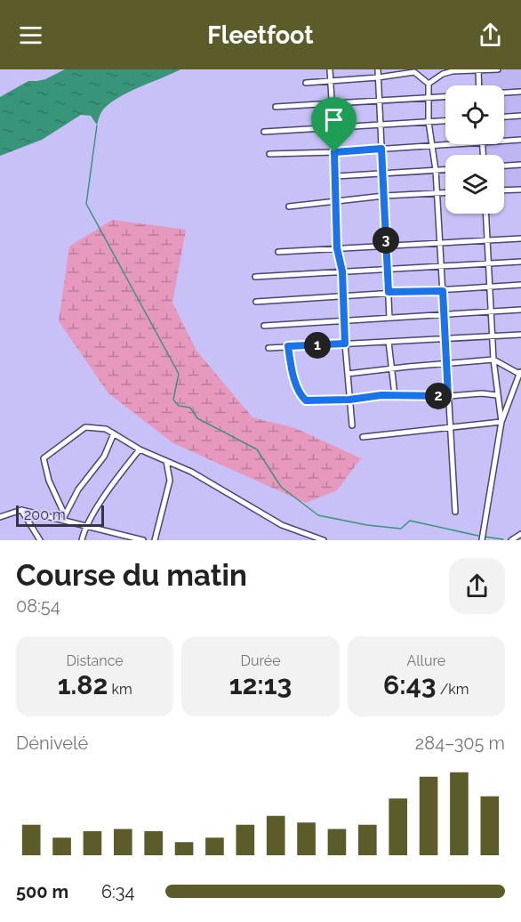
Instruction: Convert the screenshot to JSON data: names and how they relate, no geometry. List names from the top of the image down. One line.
{"scale_bar":"200 m","page":{"header":"Fleetfoot","pins":["3","1","2"],"scale":"200 m","heading":["Course du matin","08:54"],"stats":[["Distance","1.82 km"],["Durée","12:13"],["Allure","6:43 /km"]],"chart":["Dénivelé","284–305 m"],"list":[{"name":"500 m","note":"6:34"}]}}
